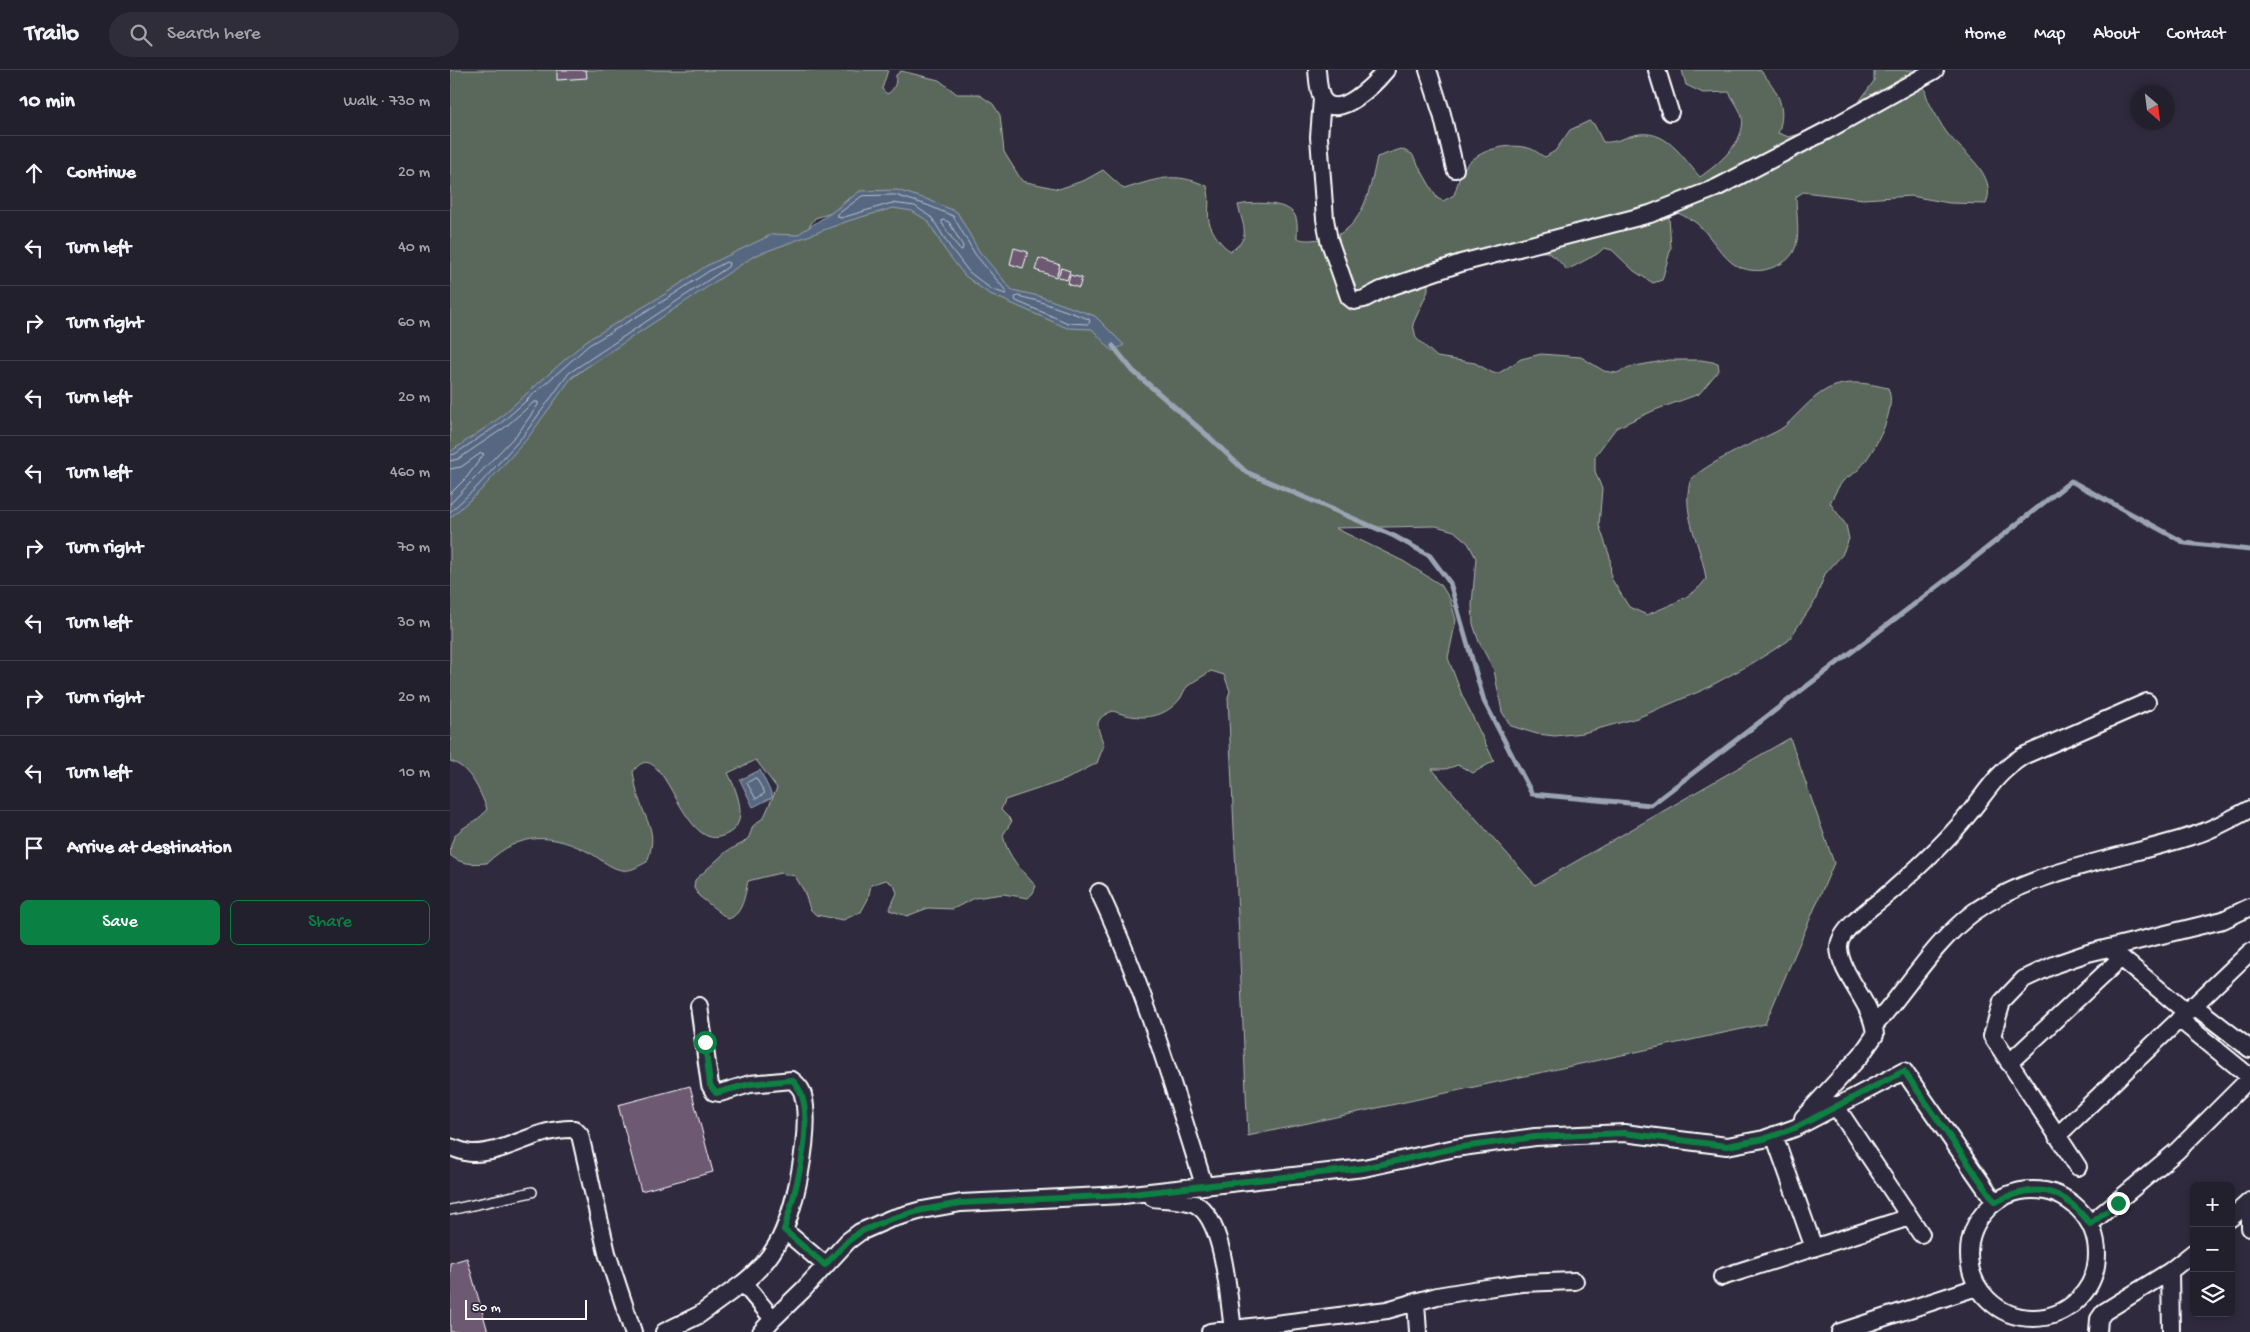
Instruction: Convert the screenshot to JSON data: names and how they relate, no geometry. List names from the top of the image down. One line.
{"scale_bar":"50 m","north":"bottom right","page":{"header":"Trailo","search":"Search here","nav":["Home","Map","About","Contact"],"heading":["10 min","Walk · 730 m"],"list":[["Continue","20 m"],["Turn left","40 m"],["Turn right","60 m"],["Turn left","20 m"],["Turn left","460 m"],["Turn right","70 m"],["Turn left","30 m"],["Turn right","20 m"],["Turn left","10 m"],"Arrive at destination"],"buttons":["Save","Share"],"map_buttons":["+","−"],"scale":"50 m"}}
